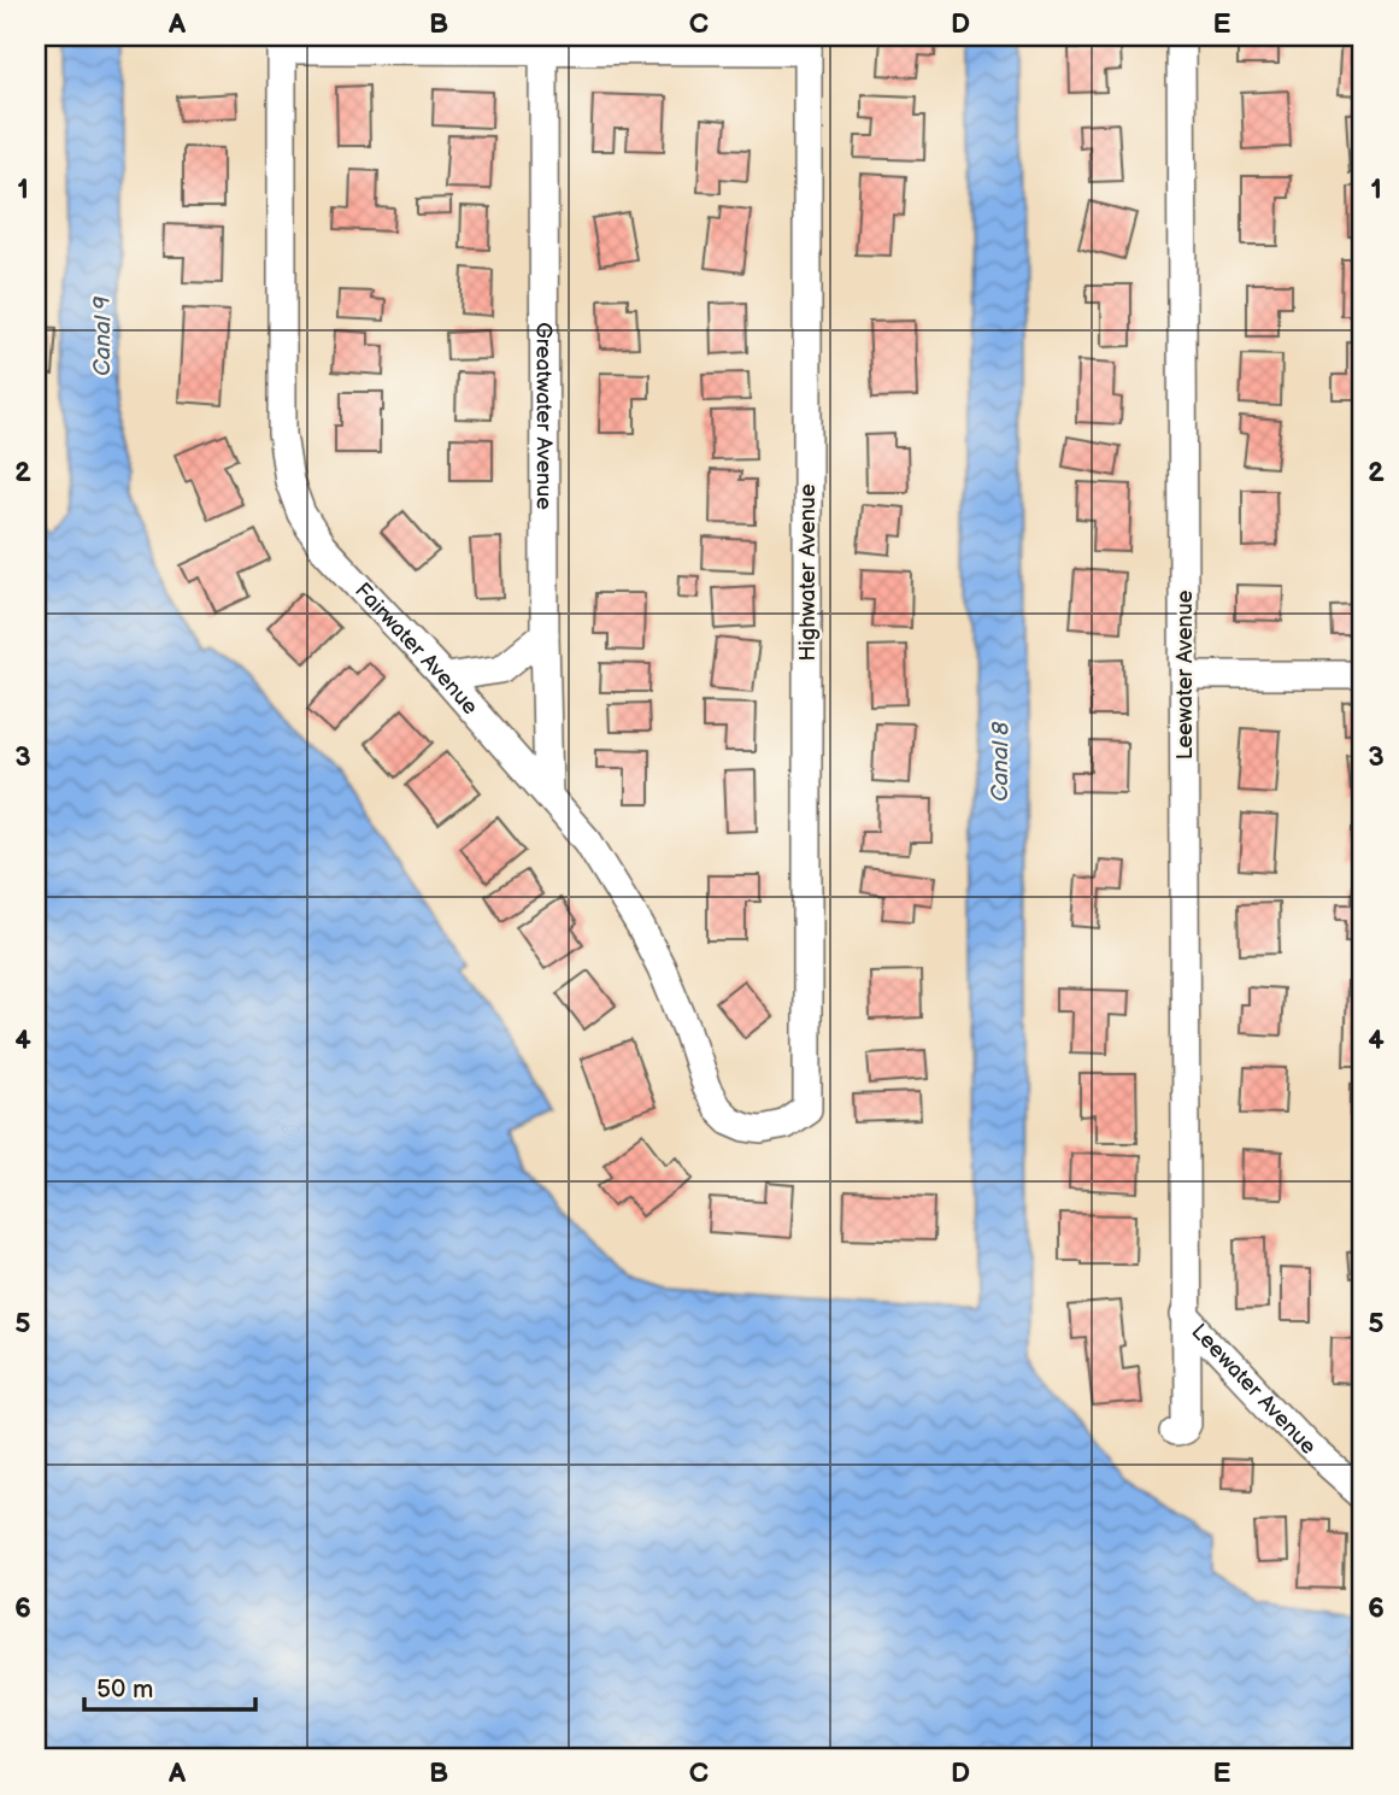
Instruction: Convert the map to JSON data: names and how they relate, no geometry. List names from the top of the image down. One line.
{"streets":{"street":["Greatwater Avenue","Highwater Avenue","Fairwater Avenue","Leewater Avenue"]},"crossings":[["Greatwater Avenue","Fairwater Avenue"],["Highwater Avenue","Fairwater Avenue"]],"water":["Canal 9","Canal 8"],"scale_bar":"50 m","grid":{"columns":["A","B","C","D","E"],"rows":["1","2","3","4","5","6"]}}
